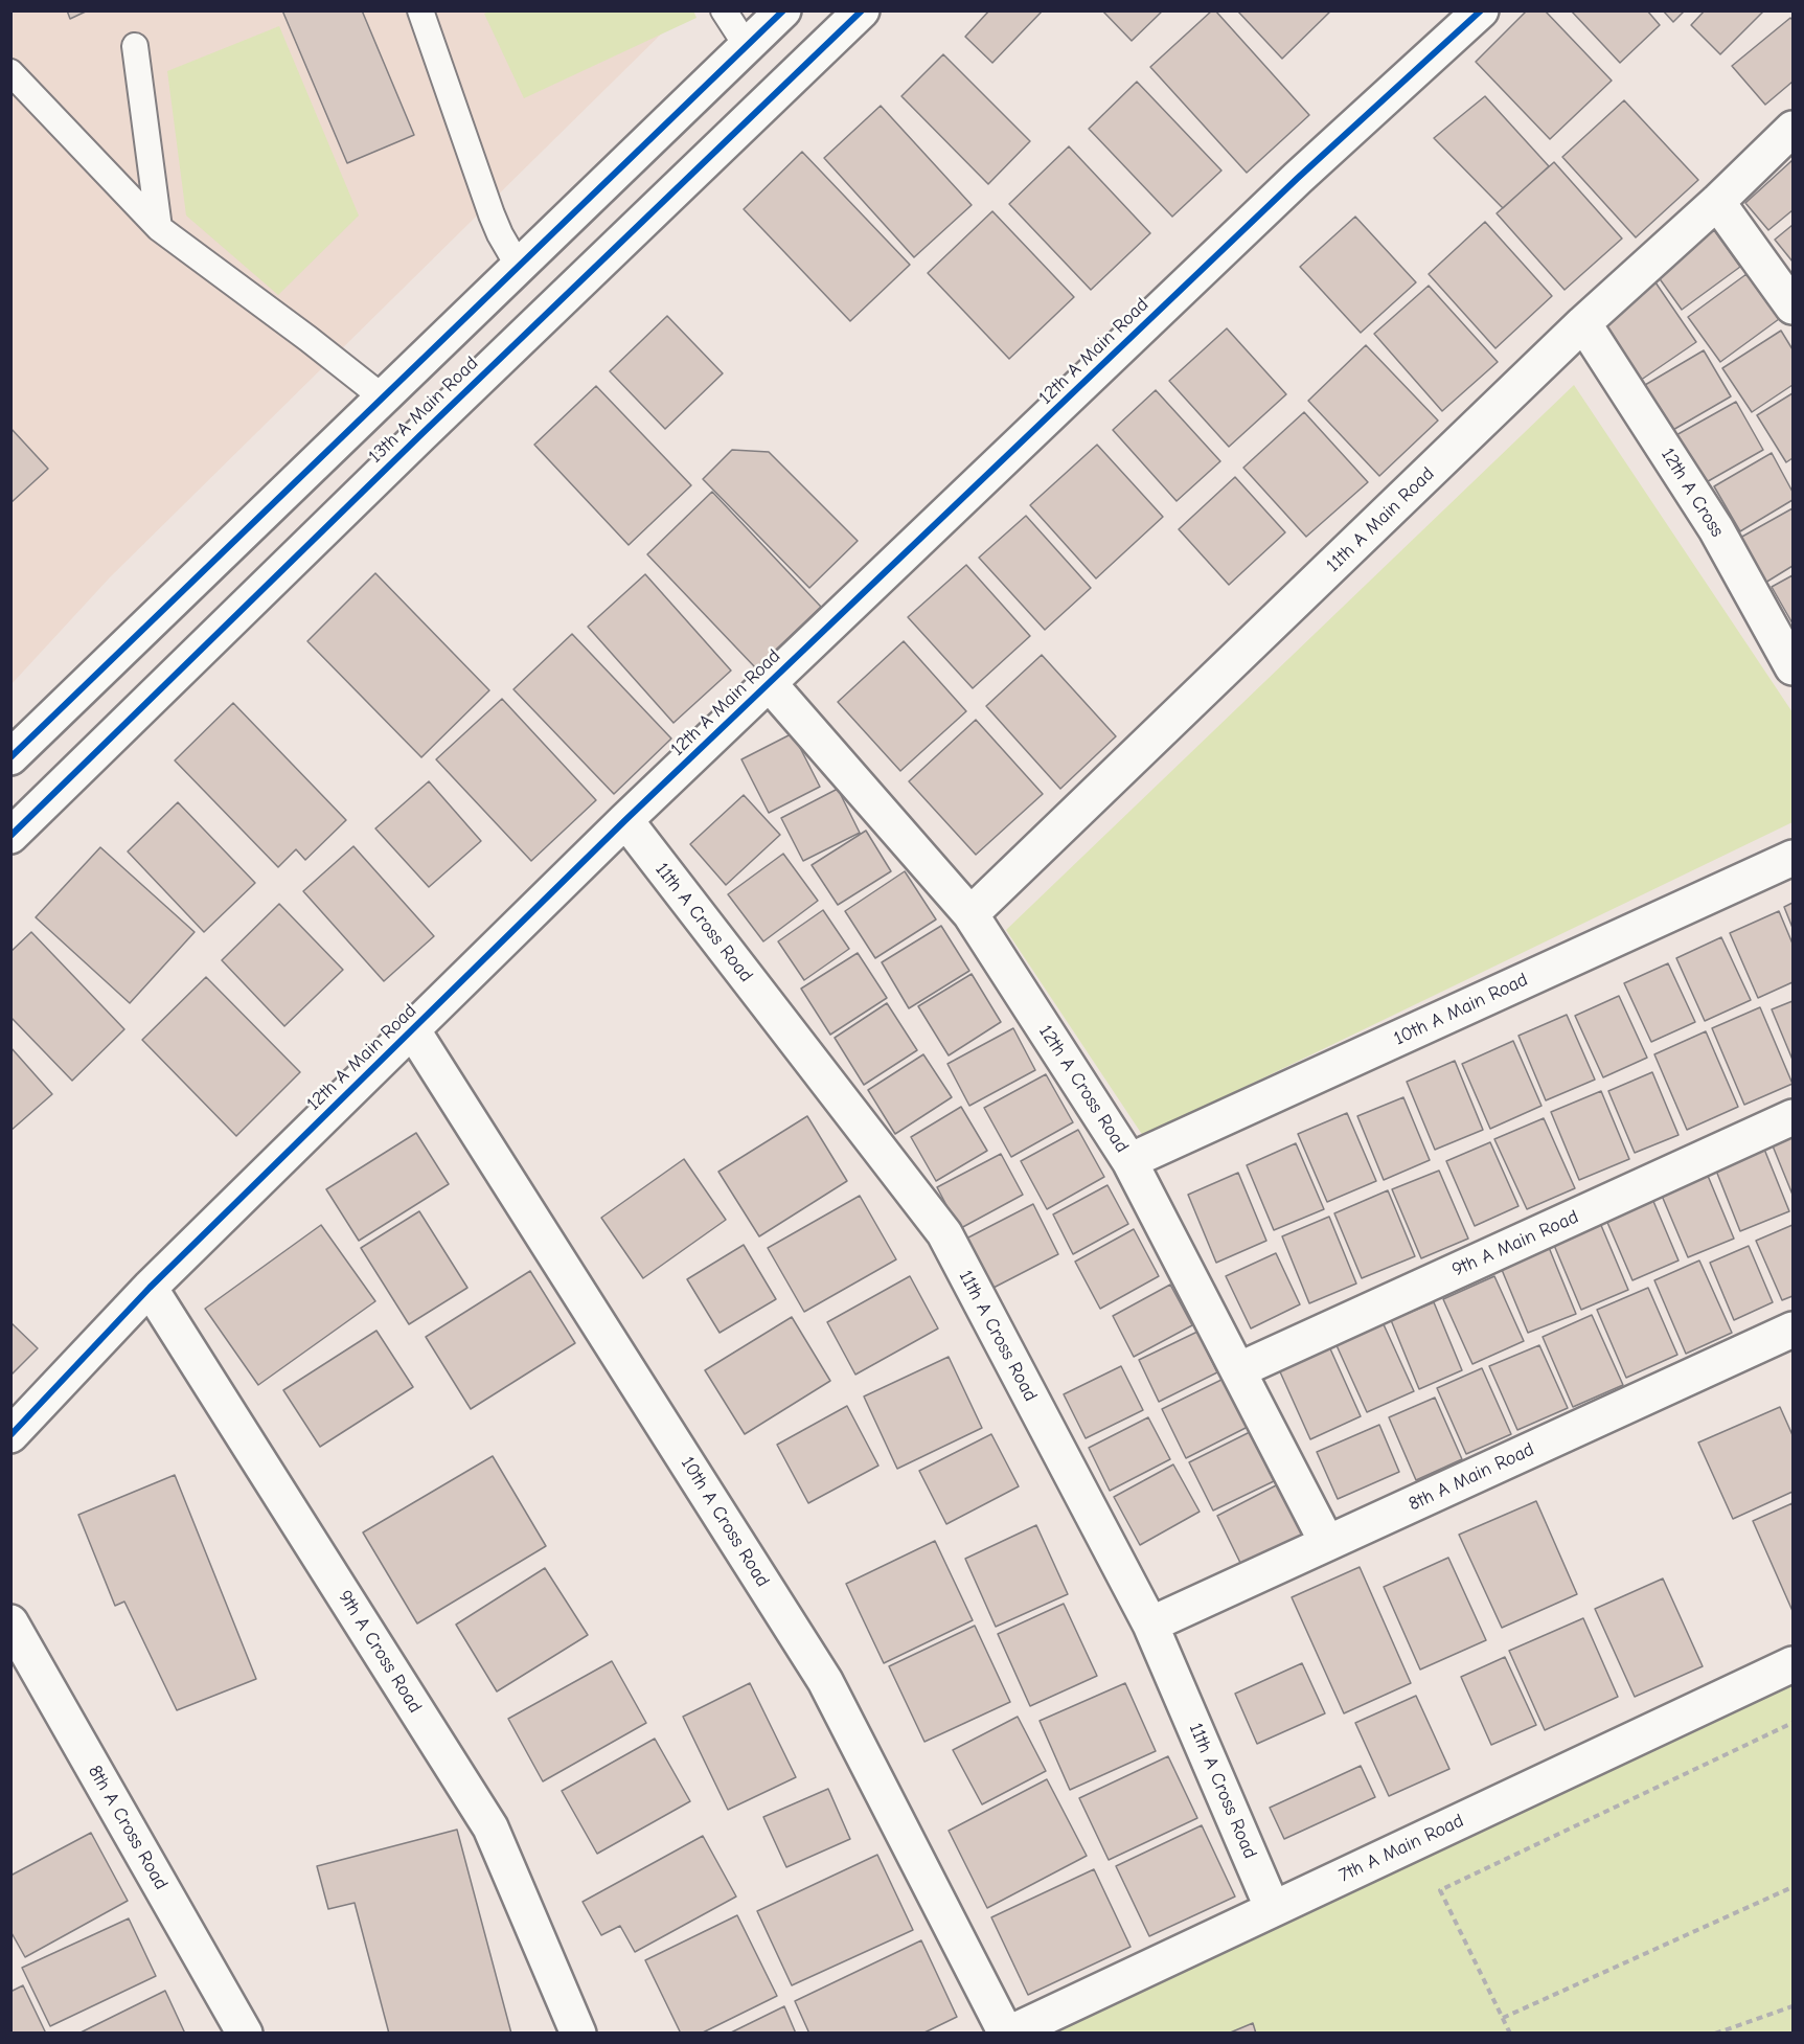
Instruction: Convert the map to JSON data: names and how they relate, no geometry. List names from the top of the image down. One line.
{"streets":{"street":["12th A Main Road","13th A Main Road","12th A Cross","11th A Main Road","11th A Cross Road","10th A Main Road","12th A Cross Road","9th A Main Road","8th A Main Road","10th A Cross Road","9th A Cross Road","8th A Cross Road","7th A Main Road"]},"crossings":[["12th A Main Road","11th A Cross Road"],["12th A Main Road","12th A Cross Road"],["12th A Main Road","10th A Cross Road"],["12th A Main Road","9th A Cross Road"],["12th A Cross","11th A Main Road"],["11th A Main Road","12th A Cross Road"],["11th A Cross Road","8th A Main Road"],["11th A Cross Road","7th A Main Road"],["10th A Main Road","12th A Cross Road"],["12th A Cross Road","9th A Main Road"],["12th A Cross Road","8th A Main Road"],["10th A Cross Road","7th A Main Road"]]}
